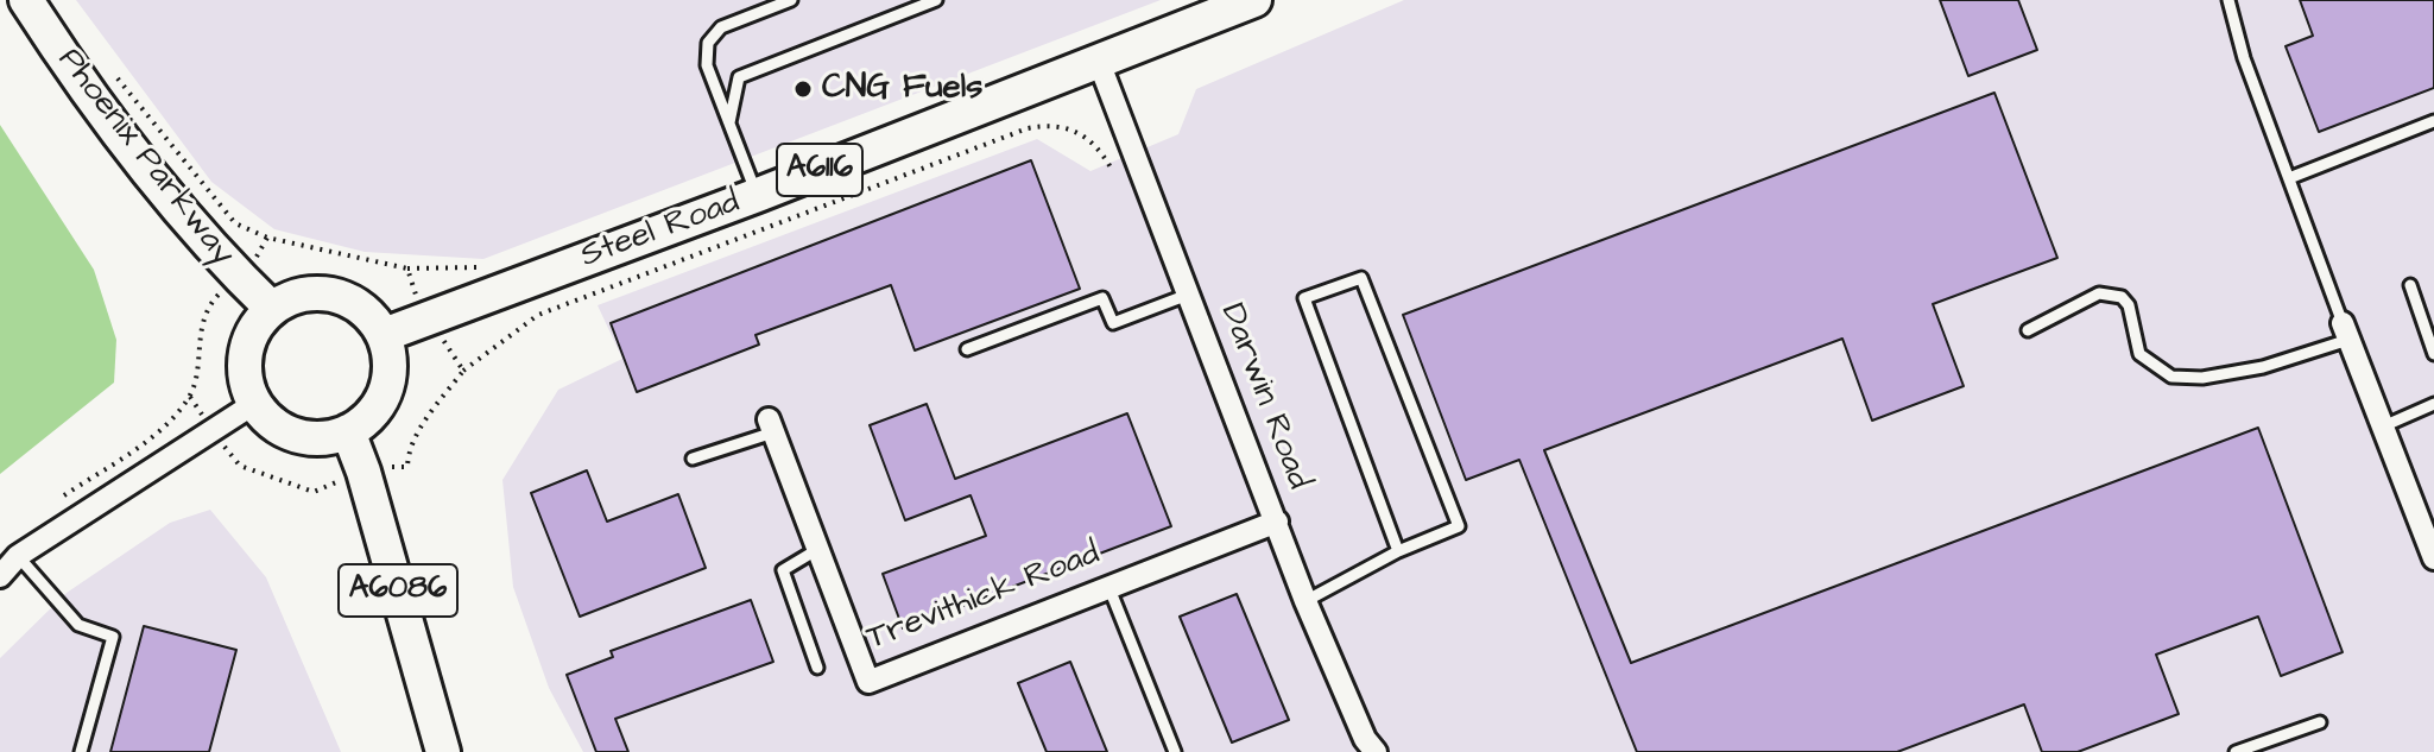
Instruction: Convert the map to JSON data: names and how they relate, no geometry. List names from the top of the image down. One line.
{"streets":{"main road":["Phoenix Parkway","A6116","Steel Road","A6086"],"street":["Darwin Road","Trevithick Road"]},"crossings":[["Phoenix Parkway","Steel Road"],["Phoenix Parkway","A6086"],["Steel Road","Darwin Road"],["Steel Road","A6086"],["Darwin Road","Trevithick Road"]],"places":["CNG Fuels"]}
